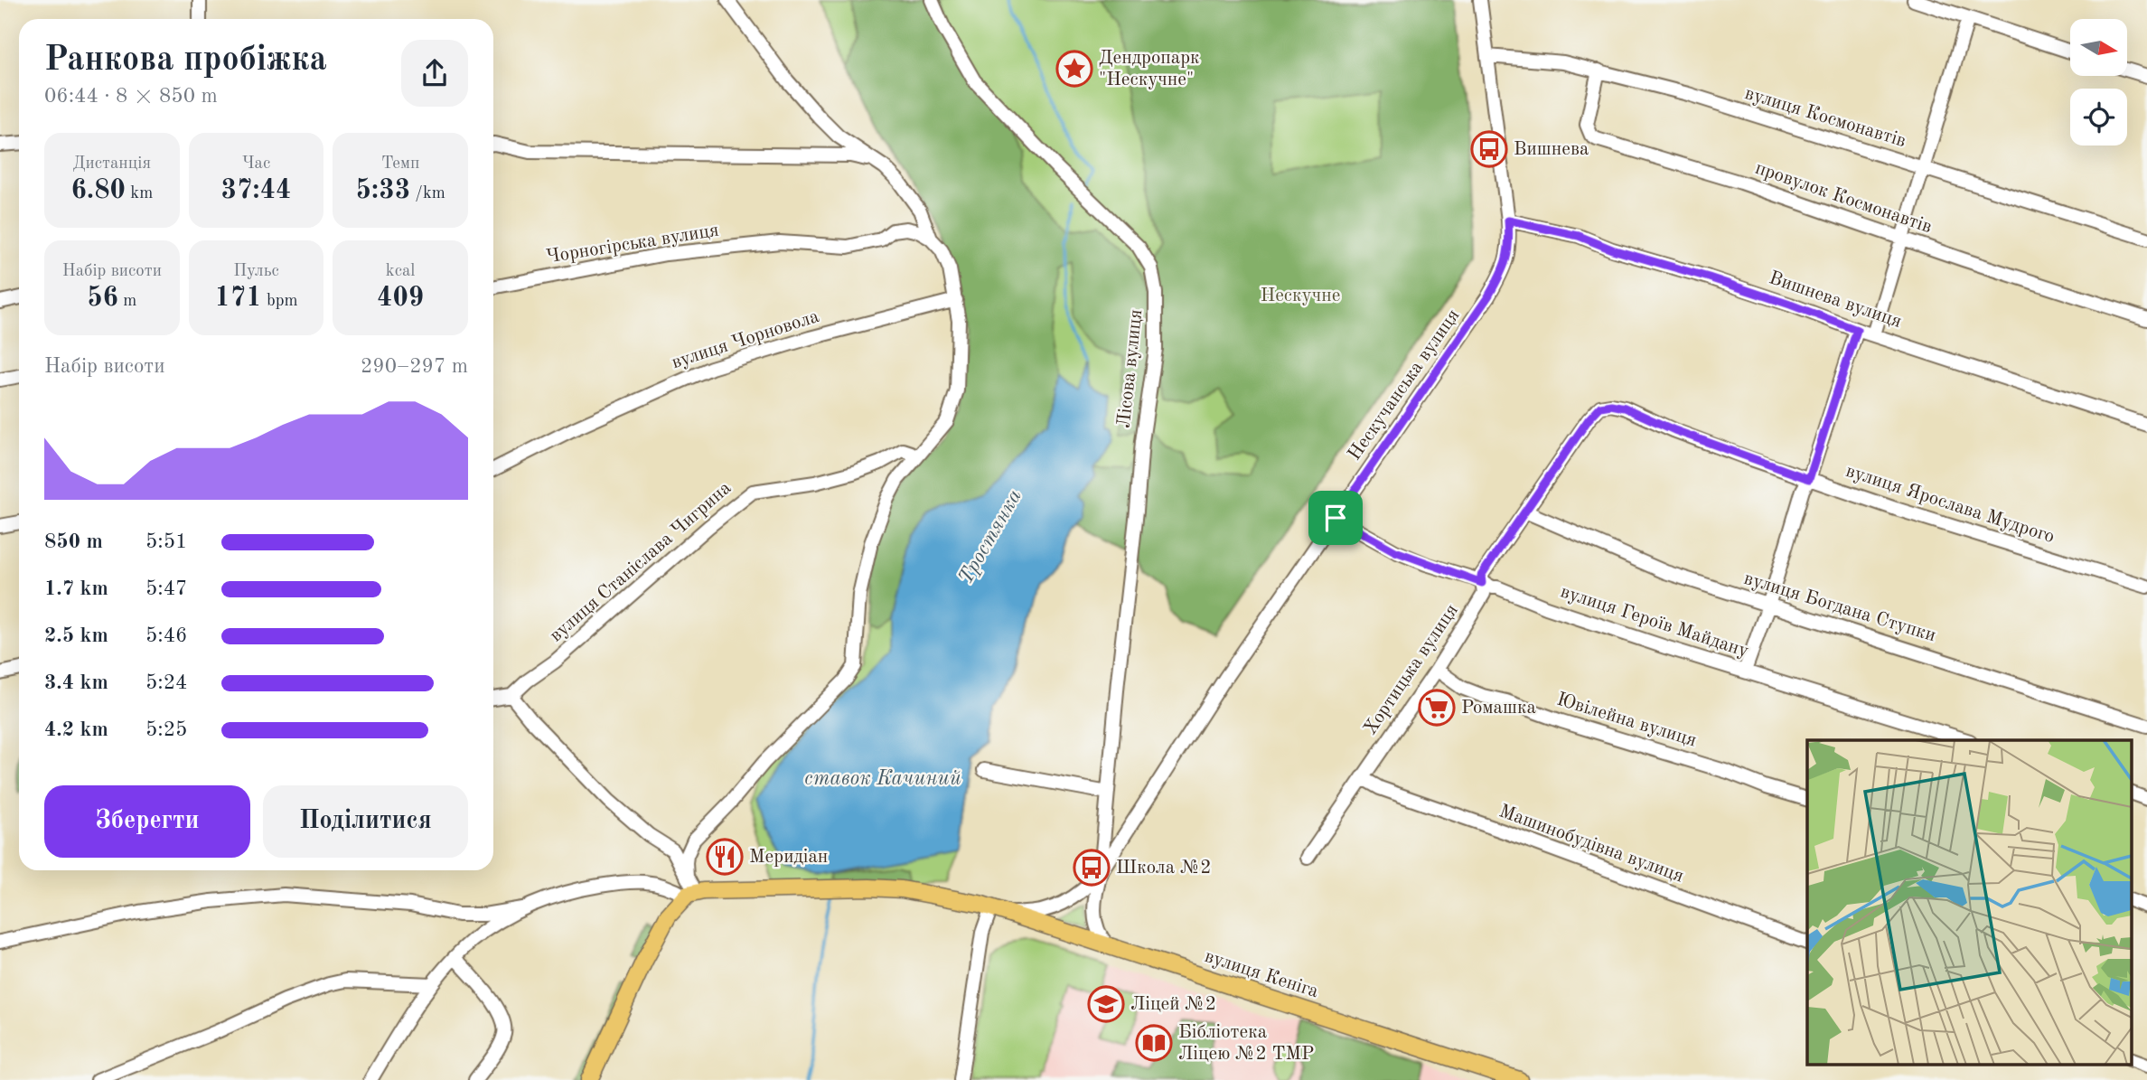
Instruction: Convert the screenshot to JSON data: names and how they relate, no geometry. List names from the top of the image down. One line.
{"streets":{"main road":["вулиця Кеніга"],"street":["вулиця Космонавтів","провулок Космонавтів","Чорногірська вулиця","Вишнева вулиця","вулиця Чорновола","Лісова вулиця","Нескучанська вулиця","вулиця Ярослава Мудрого","вулиця Станіслава Чигрина","вулиця Богдана Ступки","вулиця Героїв Майдану","Хортицька вулиця","Ювілейна вулиця","Машинобудівна вулиця"]},"crossings":[["вулиця Космонавтів","провулок Космонавтів"],["вулиця Космонавтів","Нескучанська вулиця"],["Вишнева вулиця","Нескучанська вулиця"],["Лісова вулиця","Нескучанська вулиця"],["Нескучанська вулиця","вулиця Героїв Майдану"],["Нескучанська вулиця","вулиця Кеніга"],["вулиця Ярослава Мудрого","Хортицька вулиця"],["вулиця Богдана Ступки","Хортицька вулиця"],["вулиця Героїв Майдану","Хортицька вулиця"],["Хортицька вулиця","Ювілейна вулиця"],["Хортицька вулиця","Машинобудівна вулиця"]],"water":["Тростянка","ставок Качиний"],"parks":["Нескучне"],"places":{"place":["Дендропарк \"Нескучне\""],"bus stop":["Вишнева","Школа №2"],"supermarket":["Ромашка"],"restaurant":["Меридіан"],"school or university":["Ліцей №2"],"library":["Бібліотека Ліцею №2 ТМР"]},"north":"right","page":{"heading":["Ранкова пробіжка","06:44 · 8 × 850 m"],"stats":[["Дистанція","6.80 km"],["Час","37:44"],["Темп","5:33 /km"],["Набір висоти","56 m"],["Пульс","171 bpm"],["kcal","409"]],"chart":["Набір висоти","290–297 m"],"list":[{"name":"850 m","note":"5:51"},{"name":"1.7 km","note":"5:47"},{"name":"2.5 km","note":"5:46"},{"name":"3.4 km","note":"5:24"},{"name":"4.2 km","note":"5:25"}],"buttons":["Зберегти","Поділитися"]}}
